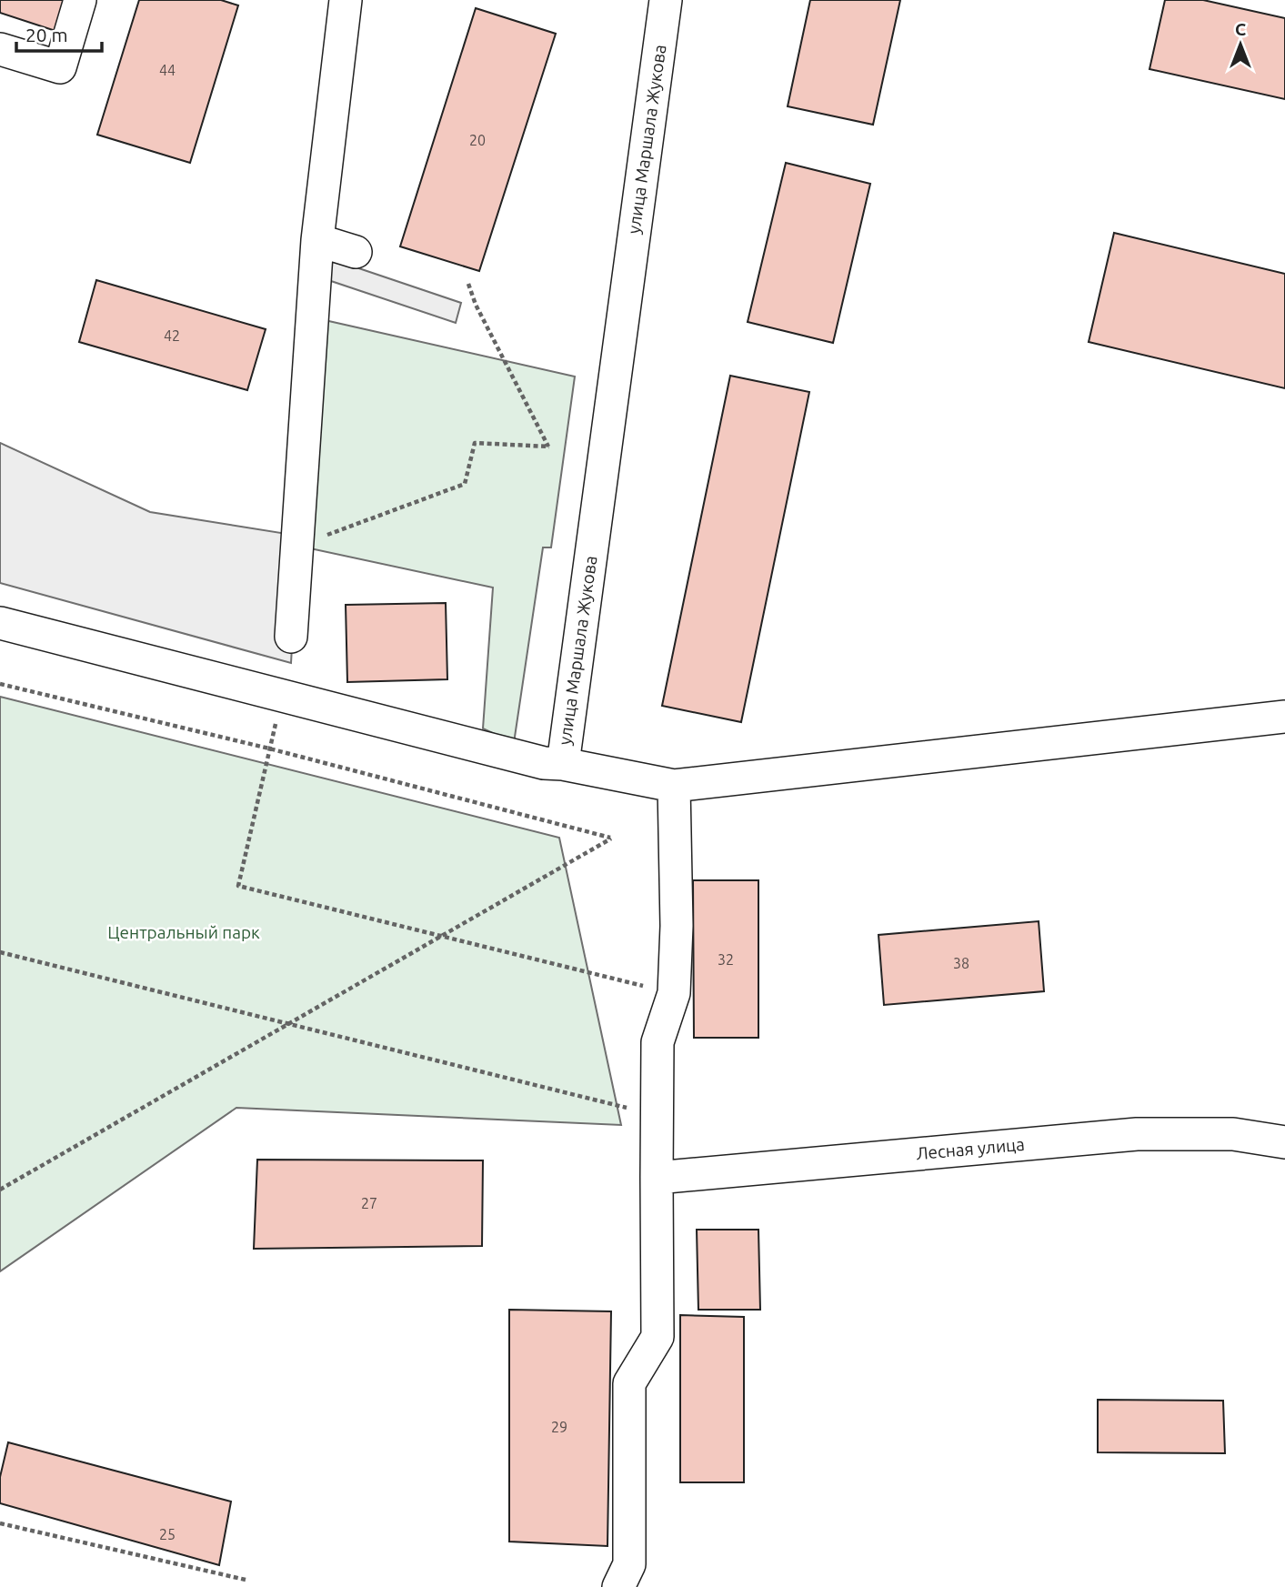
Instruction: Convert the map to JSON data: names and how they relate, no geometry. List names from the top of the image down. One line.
{"streets":{"street":["улица Маршала Жукова","Лесная улица"]},"parks":["Центральный парк"],"house_numbers":["44","20","42","32","38","27","29","25"],"scale_bar":"20 m","north":"top"}
